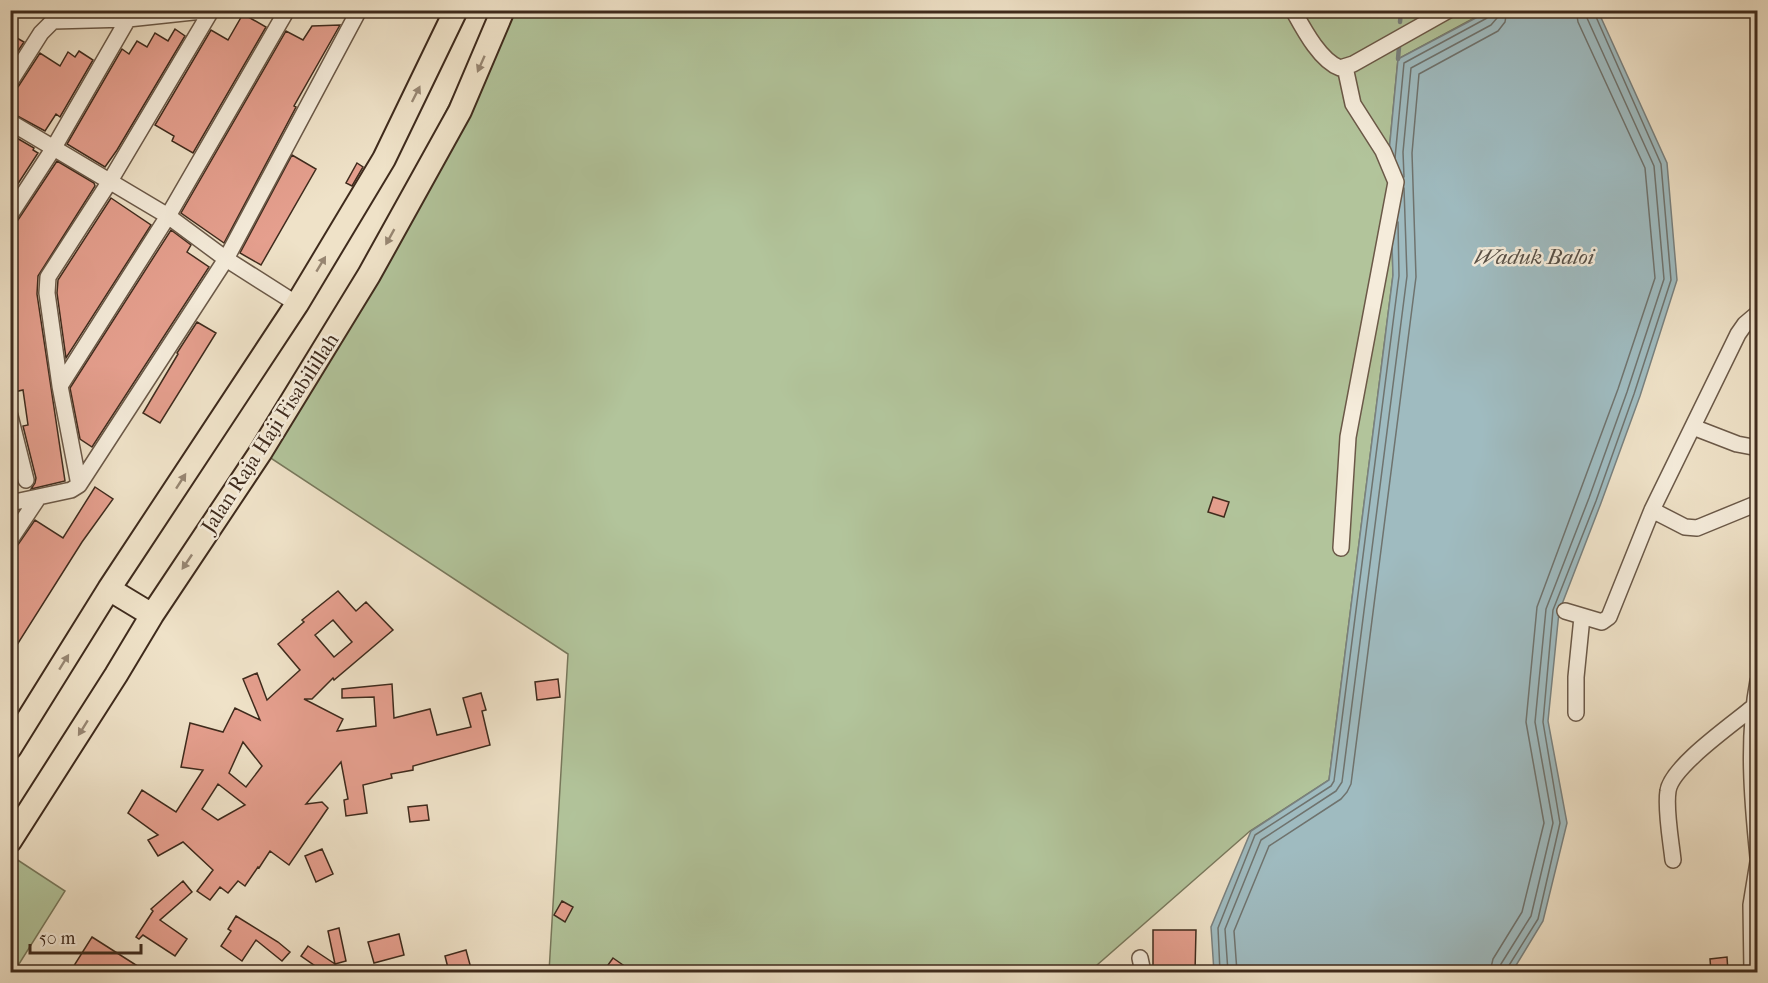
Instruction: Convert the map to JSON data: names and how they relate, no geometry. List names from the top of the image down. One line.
{"streets":{"main road":["Jalan Raja Haji Fisabilillah"]},"water":["Waduk Baloi"],"scale_bar":"50 m"}
